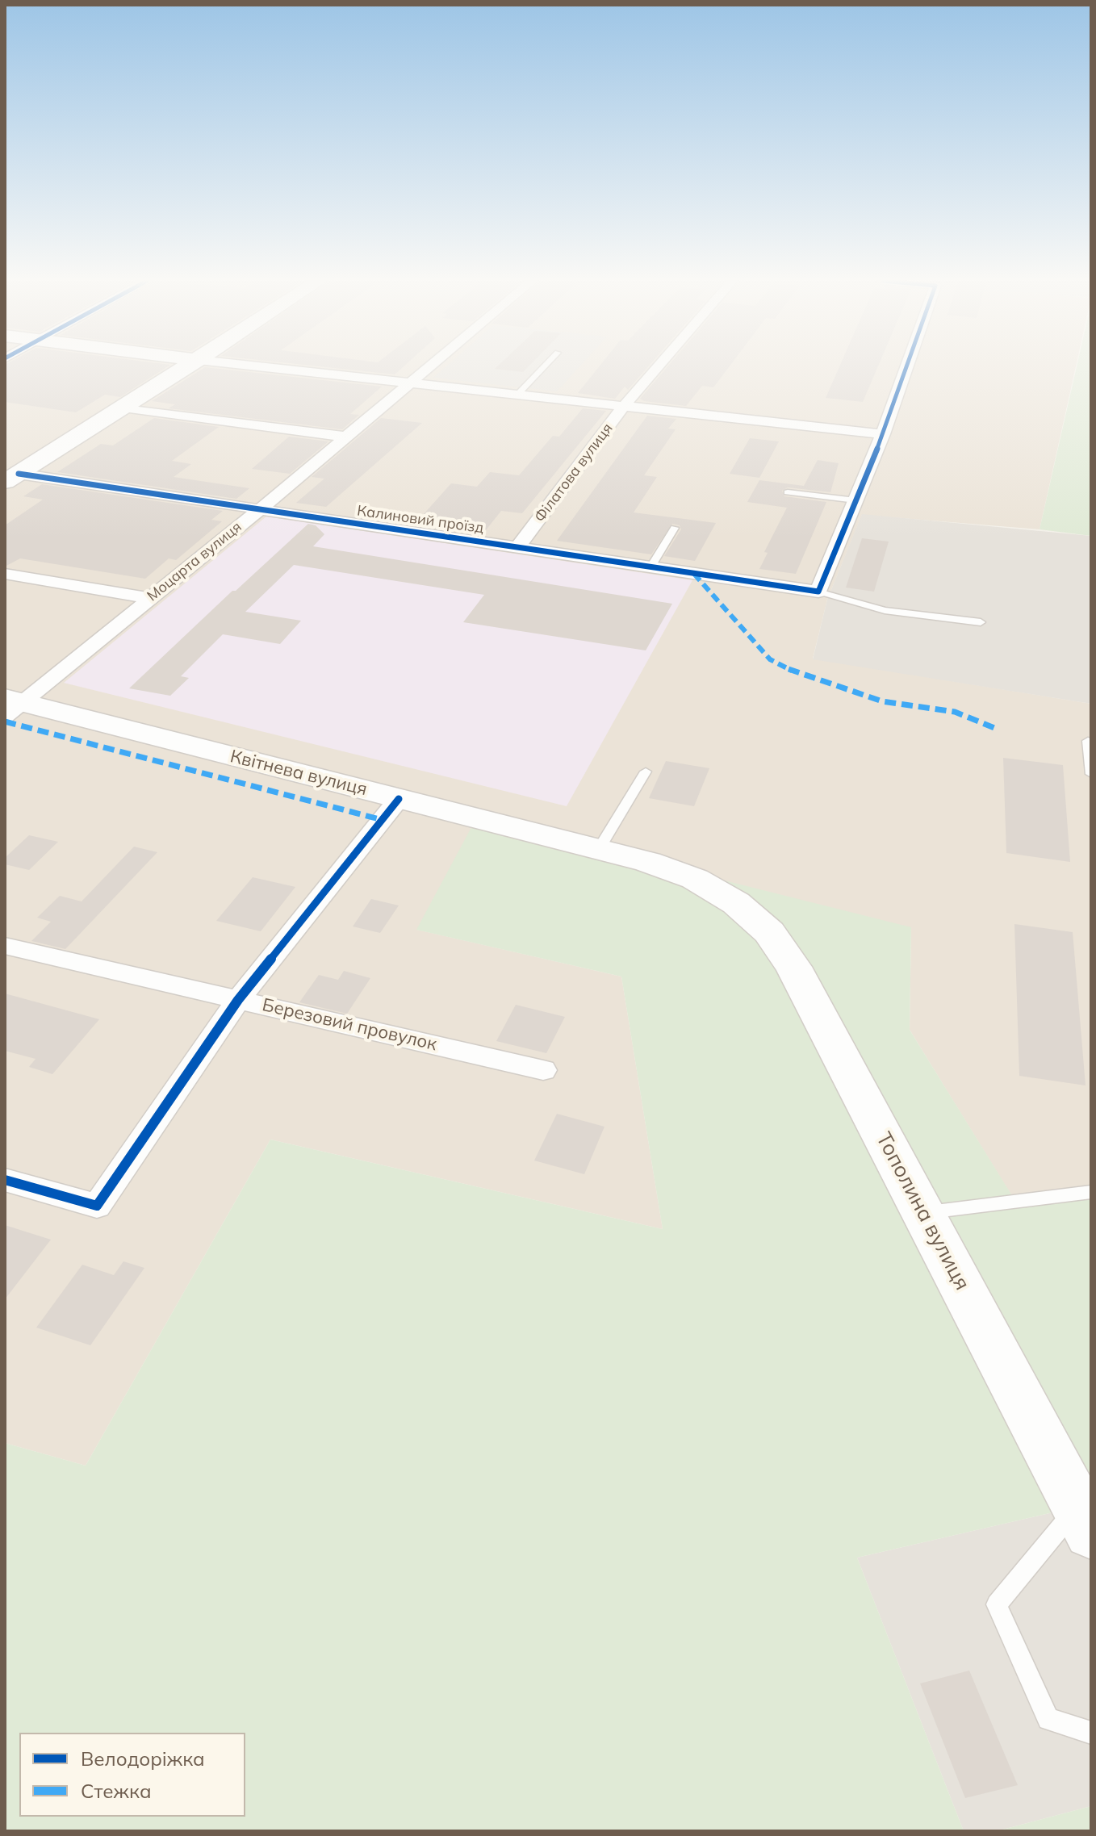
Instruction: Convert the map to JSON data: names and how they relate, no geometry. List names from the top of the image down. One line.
{"streets":{"main road":["Квітнева вулиця","Тополина вулиця"],"street":["Філатова вулиця","Калиновий проїзд","Моцарта вулиця","Березовий провулок"]},"crossings":[["Філатова вулиця","Калиновий проїзд"],["Калиновий проїзд","Моцарта вулиця"],["Моцарта вулиця","Квітнева вулиця"],["Квітнева вулиця","Тополина вулиця"]],"legend":["Велодоріжка","Стежка"]}
